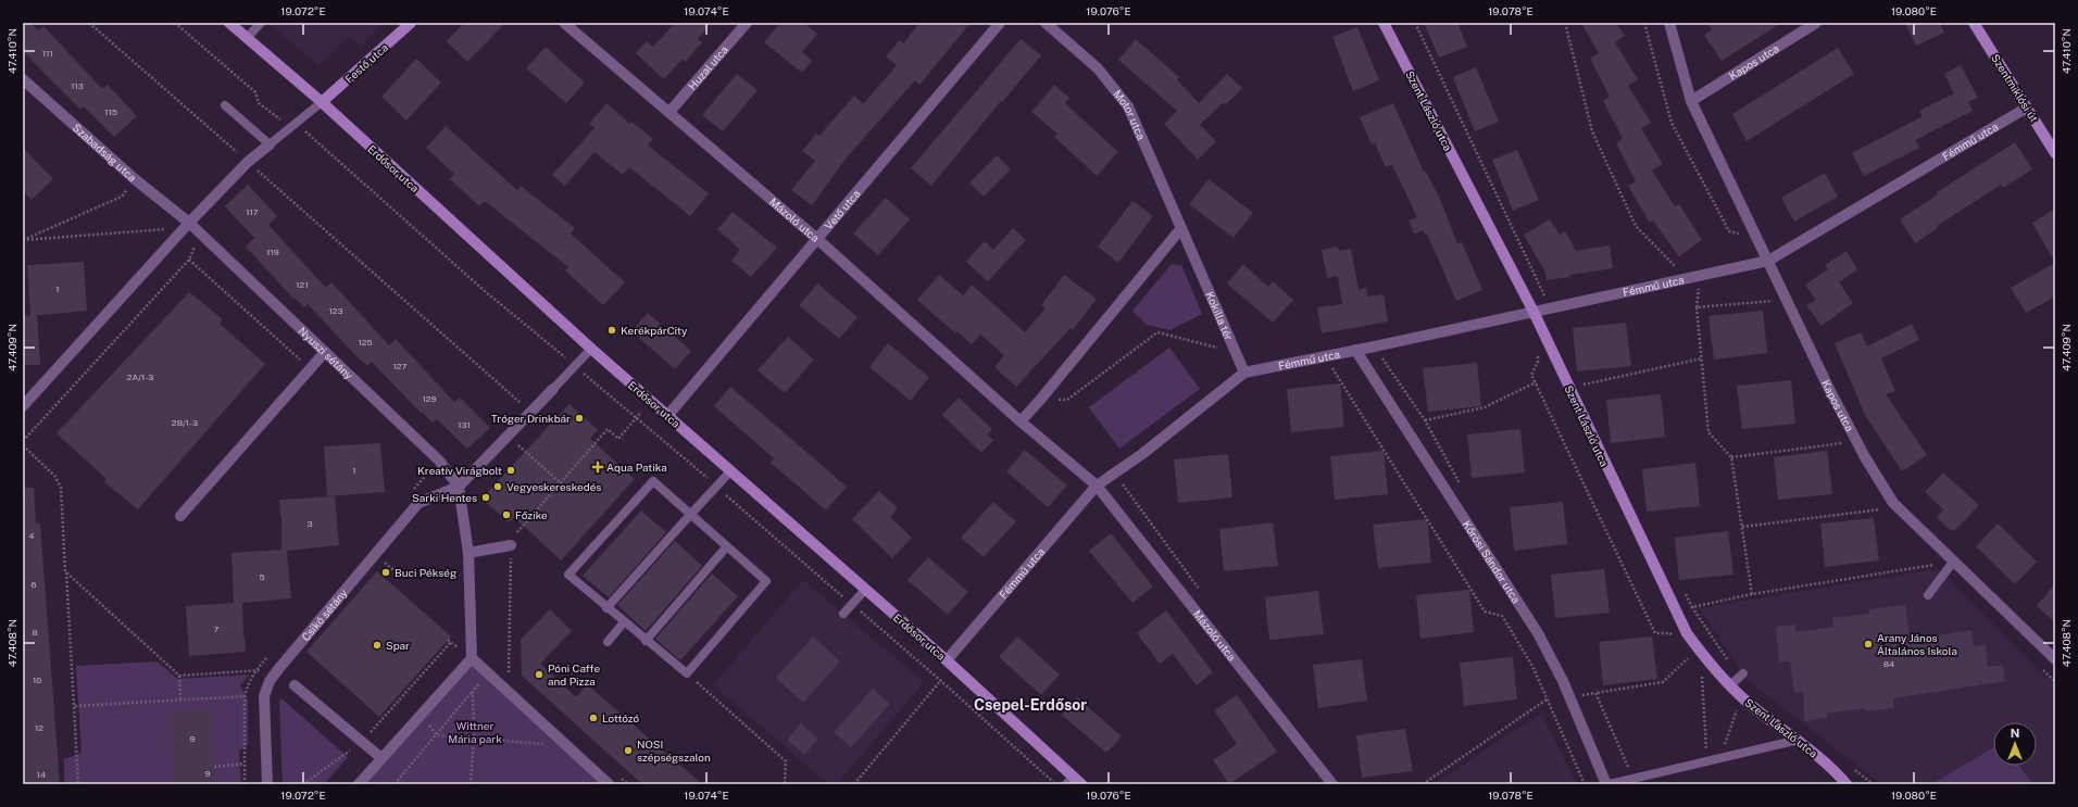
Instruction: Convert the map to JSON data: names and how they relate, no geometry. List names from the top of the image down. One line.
{"streets":{"street":["Kapos utca","Festő utca","Huzal utca","Szentmiklósi út","Szent László utca","Motor utca","Fémmű utca","Szabadság utca","Erdősor utca","Vető utca","Mázoló utca","Kokilla tér","Nyuszi sétány","Kőrösi Sándor utca","Csikó sétány"]},"crossings":[["Kapos utca","Fémmű utca"],["Festő utca","Erdősor utca"],["Huzal utca","Mázoló utca"],["Szentmiklósi út","Fémmű utca"],["Szent László utca","Fémmű utca"],["Motor utca","Kokilla tér"],["Fémmű utca","Erdősor utca"],["Fémmű utca","Mázoló utca"],["Fémmű utca","Kokilla tér"],["Fémmű utca","Kőrösi Sándor utca"],["Szabadság utca","Nyuszi sétány"],["Erdősor utca","Vető utca"],["Erdősor utca","Csikó sétány"],["Vető utca","Mázoló utca"],["Nyuszi sétány","Csikó sétány"]],"districts":["Csepel-Erdősor"],"parks":["Wittner Mária park"],"places":{"other":["KerékpárCity","Tróger Drinkbár","Kreatív Virágbolt","Vegyeskereskedés","Sarki Hentes","Főzike","Buci Pékség","Arany János Általános Iskola","Spar","Póni Caffe and Pizza","Lottózó","NOSI szépségszalon"],"health":["Aqua Patika"]},"house_numbers":["111","113","115","117","119","121","1","123","125","127","2A/1-3","129","2B/1-3","131","1","3","4","5","6","7","8","84","10","12","9","9","14"],"north":"top","coordinates":["19.072°E","19.074°E","19.076°E","19.078°E","19.080°E","47.410°N","47.409°N","47.408°N"]}
